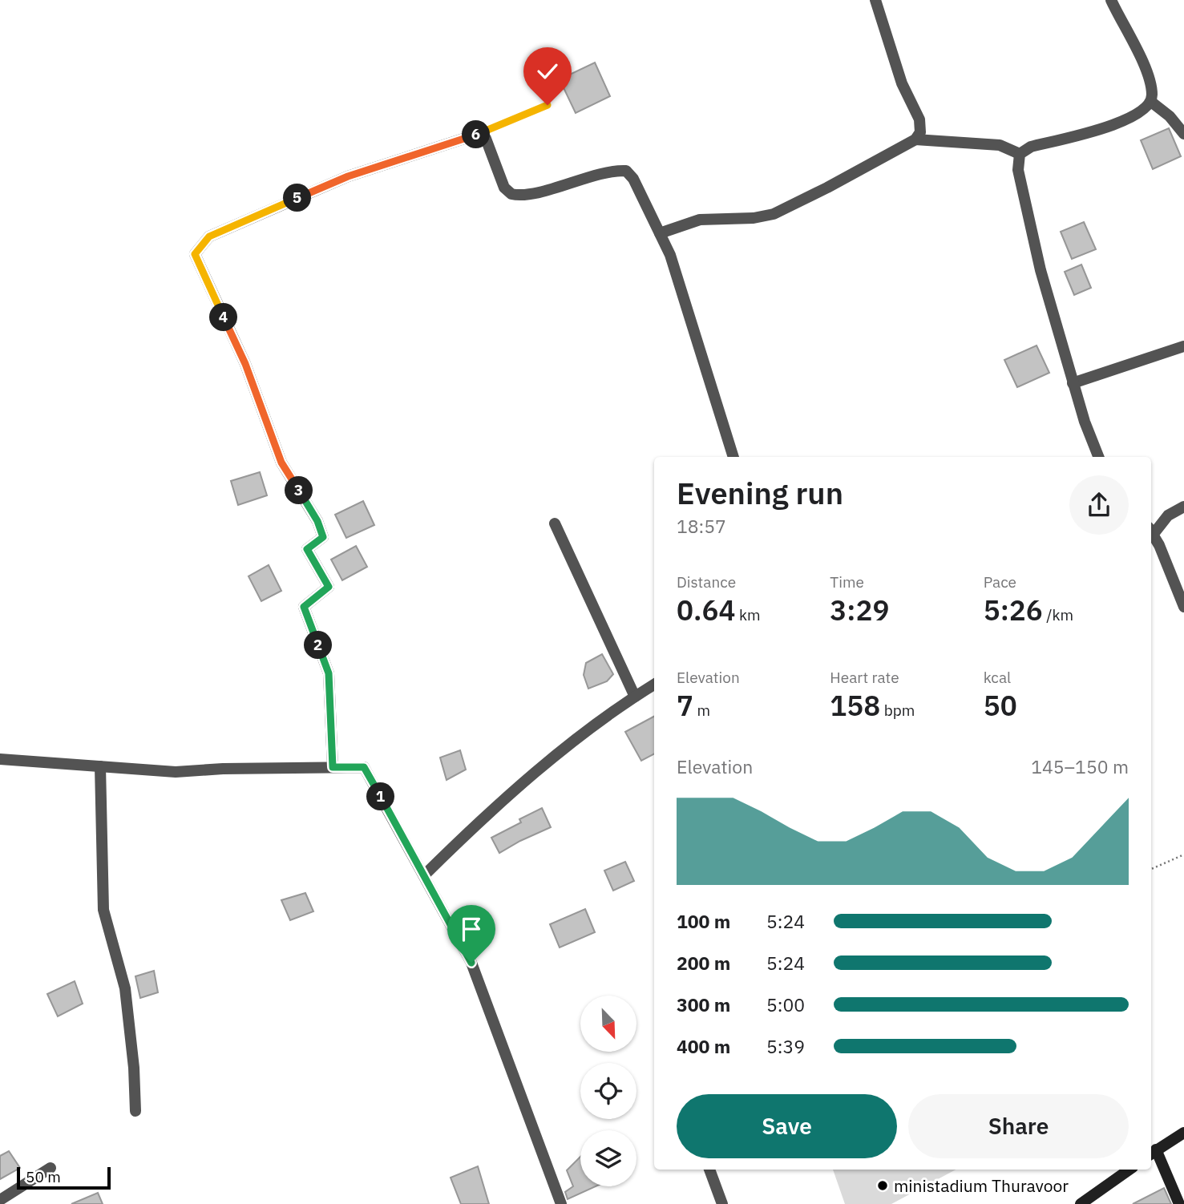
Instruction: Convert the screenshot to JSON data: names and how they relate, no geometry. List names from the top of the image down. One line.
{"places":["ministadium Thuravoor"],"scale_bar":"50 m","north":"bottom right","page":{"pins":["6","5","4","3","2","1"],"heading":["Evening run","18:57"],"stats":[["Distance","0.64 km"],["Time","3:29"],["Pace","5:26 /km"],["Elevation","7 m"],["Heart rate","158 bpm"],["kcal","50"]],"chart":["Elevation","145–150 m"],"list":[{"name":"100 m","note":"5:24"},{"name":"200 m","note":"5:24"},{"name":"300 m","note":"5:00"},{"name":"400 m","note":"5:39"}],"buttons":["Save","Share"],"scale":"50 m"}}
